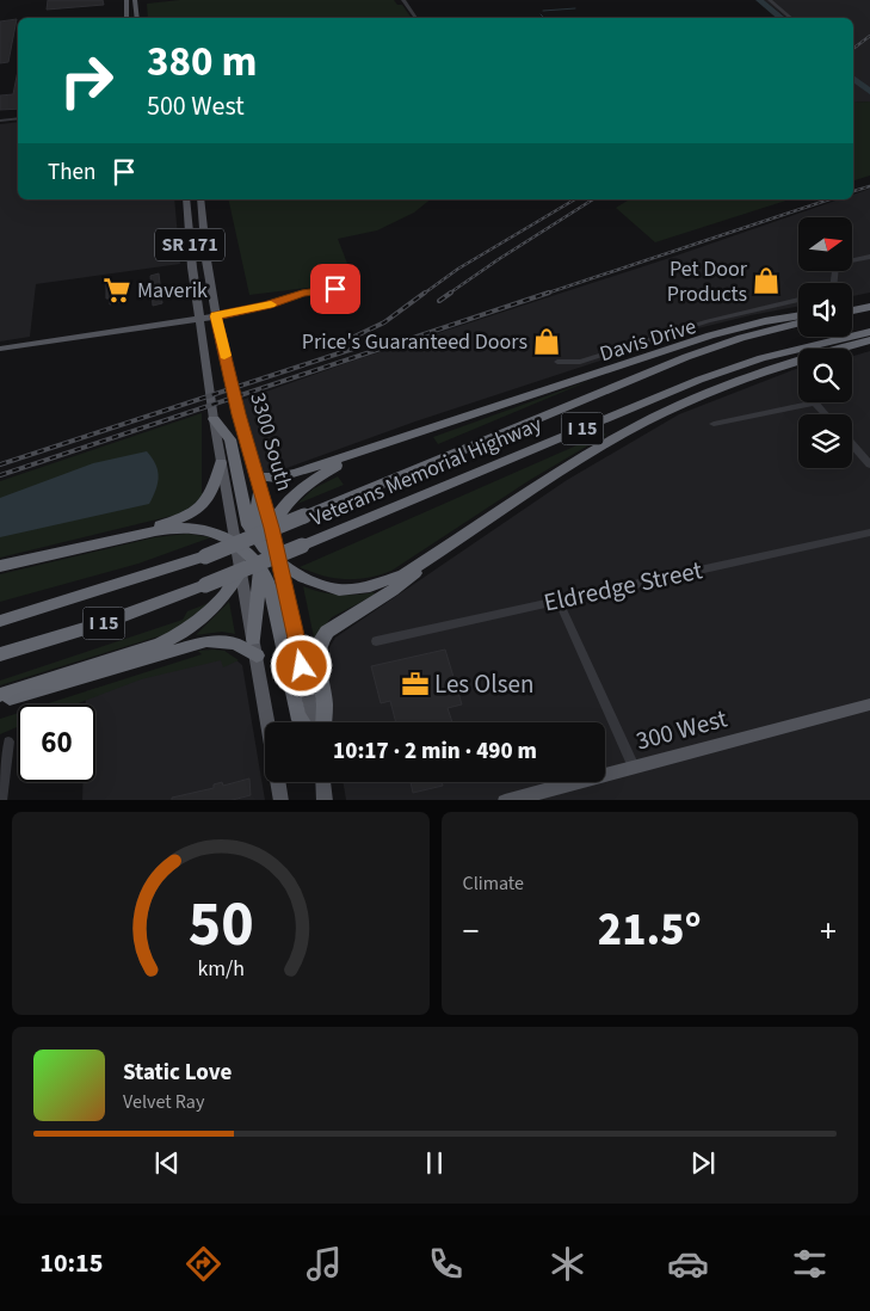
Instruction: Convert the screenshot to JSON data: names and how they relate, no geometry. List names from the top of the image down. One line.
{"streets":{"highway":["I 15","Veterans Memorial Highway"],"main road":["SR 171","3300 South","300 West"],"street":["Davis Drive","Eldredge Street"]},"places":{"shop":["Pet Door Products","Price's Guaranteed Doors"],"supermarket":["Maverik"],"office":["Les Olsen"]},"north":"right","page":{"turn":["380 m","500 West"],"then":"Then","limit":"60","trip":"10:17 · 2 min · 490 m","tile":"Climate","heat":["−","21.5°","+"],"song":["Static Love","Velvet Ray"],"tabs":"10:15","gauge":["50","km/h"]}}
